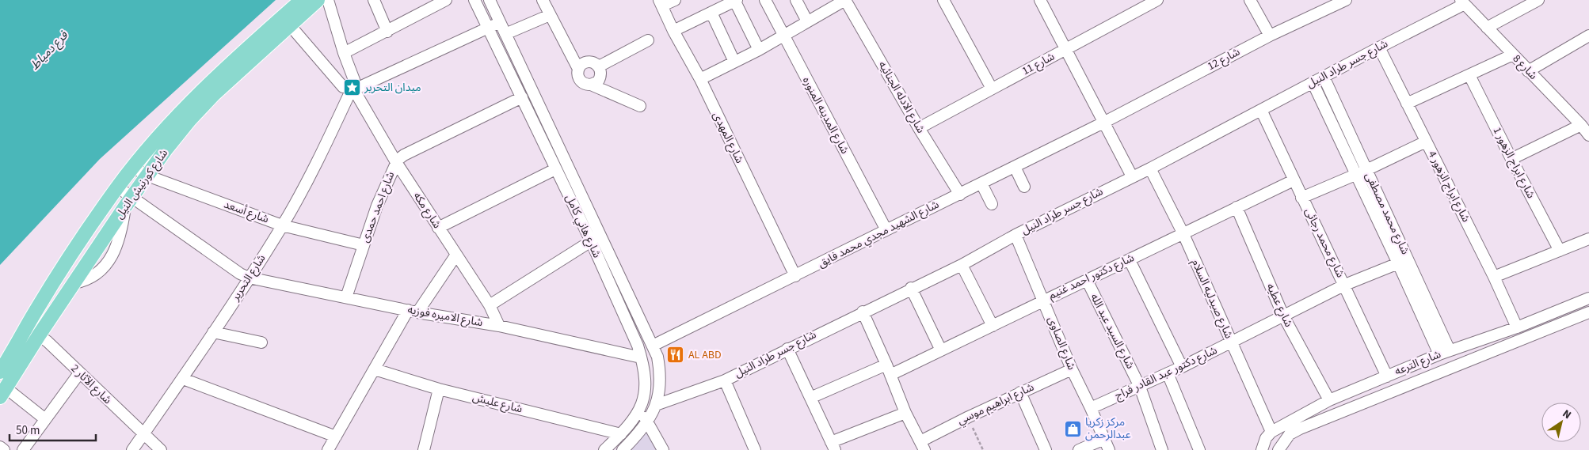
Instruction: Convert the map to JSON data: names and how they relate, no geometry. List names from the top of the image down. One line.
{"streets":{"main road":["شارع كورنيش النيل"],"street":["شارع 12","شارع 11","شارع جسر طراد النيل","شارع 8","شارع الادله الجنائيه","شارع المدينه المنوره","شارع المهدى","شارع ابراج الزهور 1","شارع ابراج الزهور 4","شارع احمد حمدى","شارع مكه","شارع أسعد","شارع محمد مصطفى","شارع هاني كامل","شارع الشهيد مجدي محمد فايق","شارع محمد رجائى","شارع دكتور احمد غنيم","شارع التحرير","شارع صيدليه السلام","شارع عطيه","شارع الاميره فوزيه","شارع السيد عبد الله","شارع الصاوى","شارع الترعه","شارع دكتور عبد القادر فراج","شارع الآثار 2","شارع عليش","شارع ابراهيم موسي"]},"crossings":[["شارع 12","شارع الشهيد مجدي محمد فايق"],["شارع 11","شارع الادله الجنائيه"],["شارع جسر طراد النيل","شارع 8"],["شارع جسر طراد النيل","شارع ابراج الزهور 4"],["شارع جسر طراد النيل","شارع محمد مصطفى"],["شارع جسر طراد النيل","شارع هاني كامل"],["شارع جسر طراد النيل","شارع محمد رجائى"],["شارع جسر طراد النيل","شارع صيدليه السلام"],["شارع جسر طراد النيل","شارع الصاوى"],["شارع الادله الجنائيه","شارع الشهيد مجدي محمد فايق"],["شارع المدينه المنوره","شارع الشهيد مجدي محمد فايق"],["شارع المهدى","شارع الشهيد مجدي محمد فايق"],["شارع كورنيش النيل","شارع مكه"],["شارع كورنيش النيل","شارع أسعد"],["شارع كورنيش النيل","شارع الاميره فوزيه"],["شارع كورنيش النيل","شارع الآثار 2"],["شارع ابراج الزهور 4","شارع الترعه"],["شارع احمد حمدى","شارع مكه"],["شارع احمد حمدى","شارع أسعد"],["شارع احمد حمدى","شارع هاني كامل"],["شارع احمد حمدى","شارع الاميره فوزيه"],["شارع مكه","شارع التحرير"],["شارع مكه","شارع الاميره فوزيه"],["شارع أسعد","شارع التحرير"],["شارع محمد مصطفى","شارع الترعه"],["شارع محمد مصطفى","شارع دكتور عبد القادر فراج"],["شارع هاني كامل","شارع الشهيد مجدي محمد فايق"],["شارع هاني كامل","شارع الاميره فوزيه"],["شارع هاني كامل","شارع عليش"],["شارع محمد رجائى","شارع دكتور احمد غنيم"],["شارع محمد رجائى","شارع الترعه"],["شارع محمد رجائى","شارع دكتور عبد القادر فراج"],["شارع دكتور احمد غنيم","شارع صيدليه السلام"],["شارع دكتور احمد غنيم","شارع عطيه"],["شارع دكتور احمد غنيم","شارع السيد عبد الله"],["شارع دكتور احمد غنيم","شارع الصاوى"],["شارع التحرير","شارع الاميره فوزيه"],["شارع التحرير","شارع الآثار 2"],["شارع صيدليه السلام","شارع الترعه"],["شارع صيدليه السلام","شارع دكتور عبد القادر فراج"],["شارع عطيه","شارع الترعه"],["شارع عطيه","شارع دكتور عبد القادر فراج"],["شارع السيد عبد الله","شارع دكتور عبد القادر فراج"],["شارع الصاوى","شارع دكتور عبد القادر فراج"],["شارع الصاوى","شارع ابراهيم موسي"]],"water":["فرع دمياط"],"places":{"place":["ميدان التحرير"],"restaurant":["AL ABD"],"shop":["مركز زكريا عبدالرحمن"]},"scale_bar":"50 m","north":"top right"}
